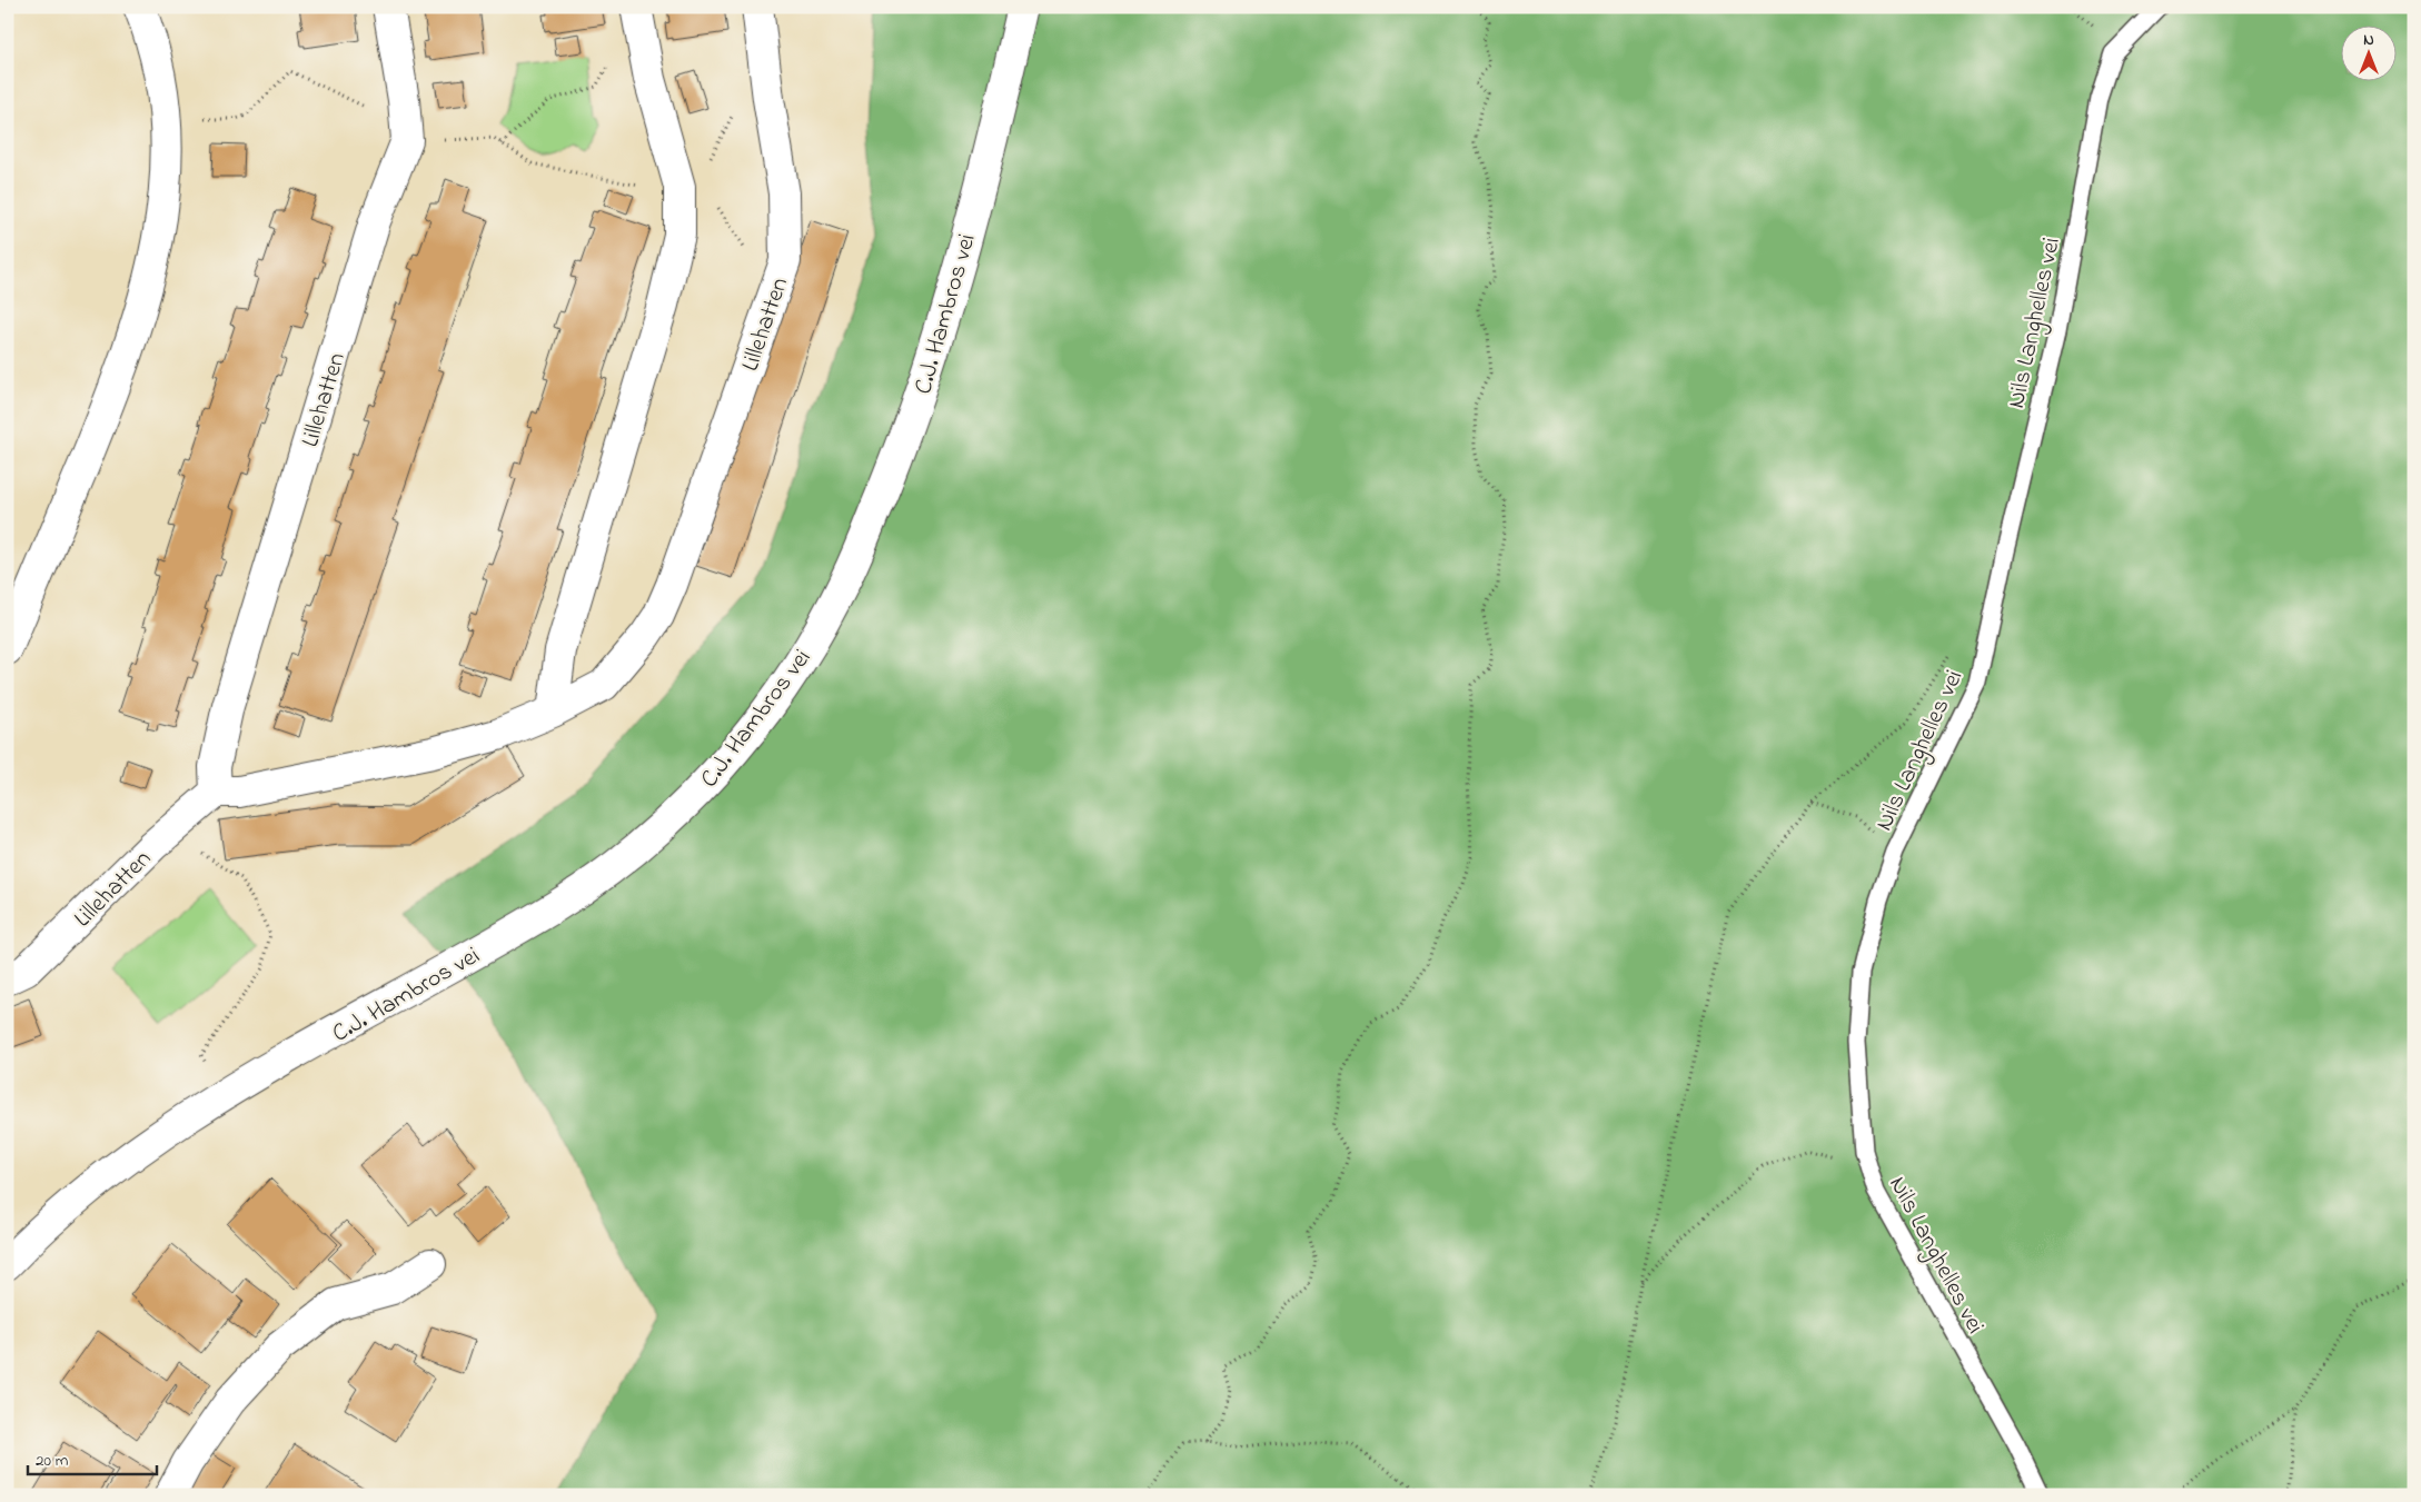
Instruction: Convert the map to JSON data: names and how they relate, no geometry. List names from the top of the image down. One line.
{"streets":{"street":["C.J. Hambros vei","Lillehatten"],"lane":["Nils Langhelles vei"]},"scale_bar":"20 m","north":"top"}
